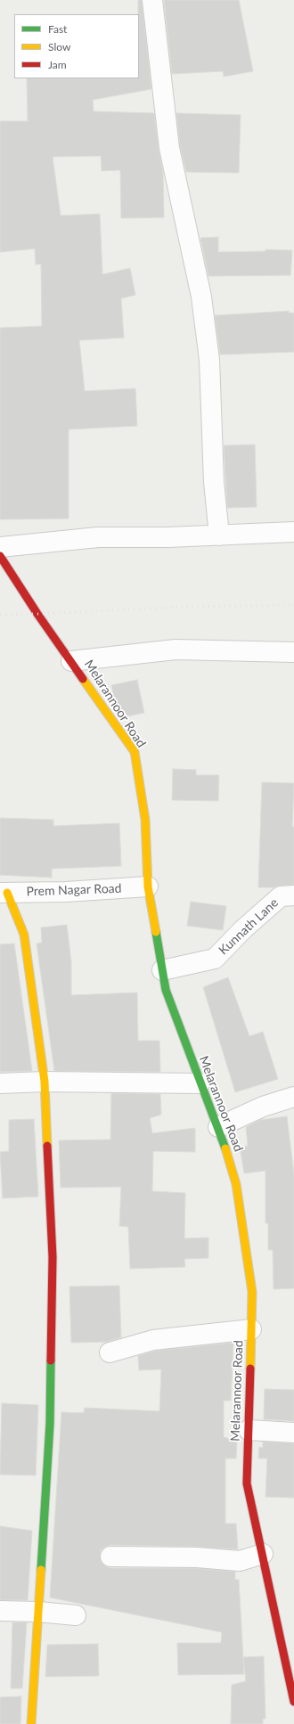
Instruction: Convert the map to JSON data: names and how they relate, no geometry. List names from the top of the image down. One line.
{"streets":{"street":["Melarannoor Road","Prem Nagar Road","Kunnath Lane"]},"crossings":[["Melarannoor Road","Prem Nagar Road"],["Melarannoor Road","Kunnath Lane"]],"legend":["Fast","Slow","Jam"]}
